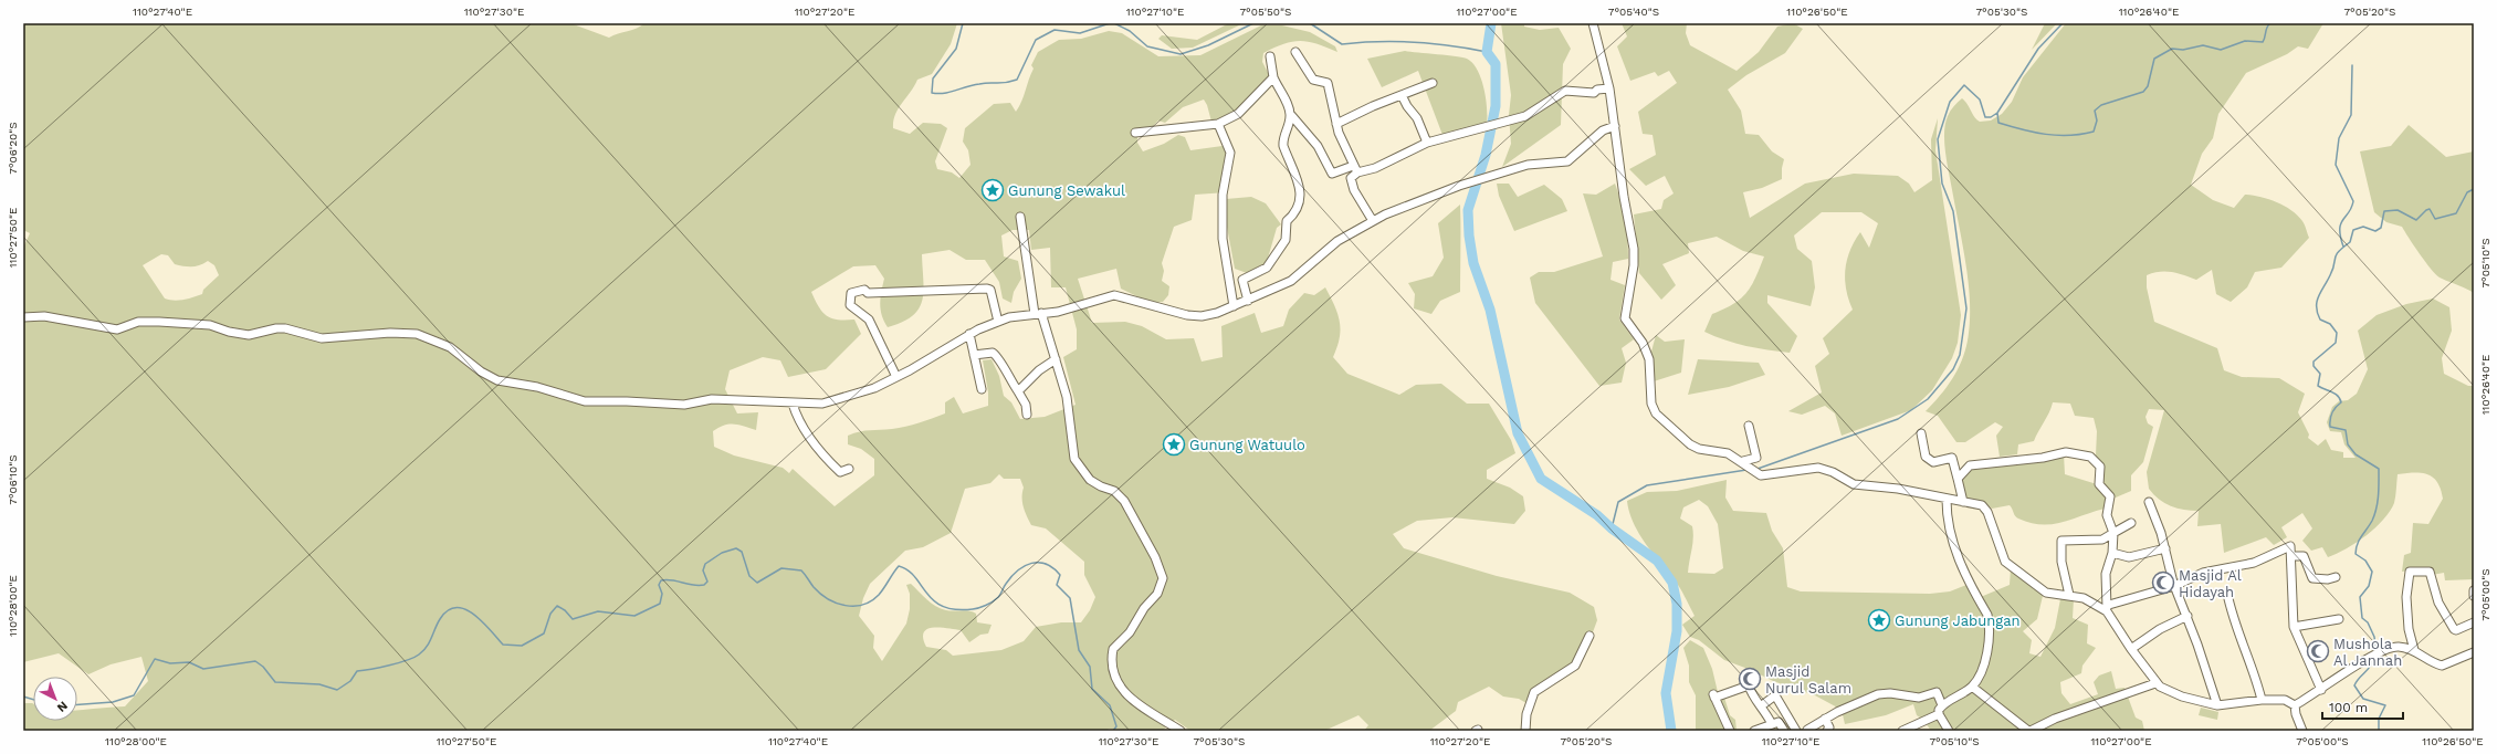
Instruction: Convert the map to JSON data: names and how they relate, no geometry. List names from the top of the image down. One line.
{"places":{"place":["Gunung Sewakul","Gunung Watuulo","Gunung Jabungan"],"mosque":["Masjid Al Hidayah","Mushola Al Jannah","Masjid Nurul Salam"]},"scale_bar":"100 m","north":"bottom right","coordinates":["110°27'40\"E","110°27'30\"E","110°27'20\"E","110°27'10\"E","7°05'50\"S","110°27'00\"E","7°05'40\"S","110°26'50\"E","7°05'30\"S","110°26'40\"E","7°05'20\"S","7°06'20\"S","110°27'50\"E","7°05'10\"S","7°06'10\"S","7°05'00\"S","110°28'00\"E"]}
